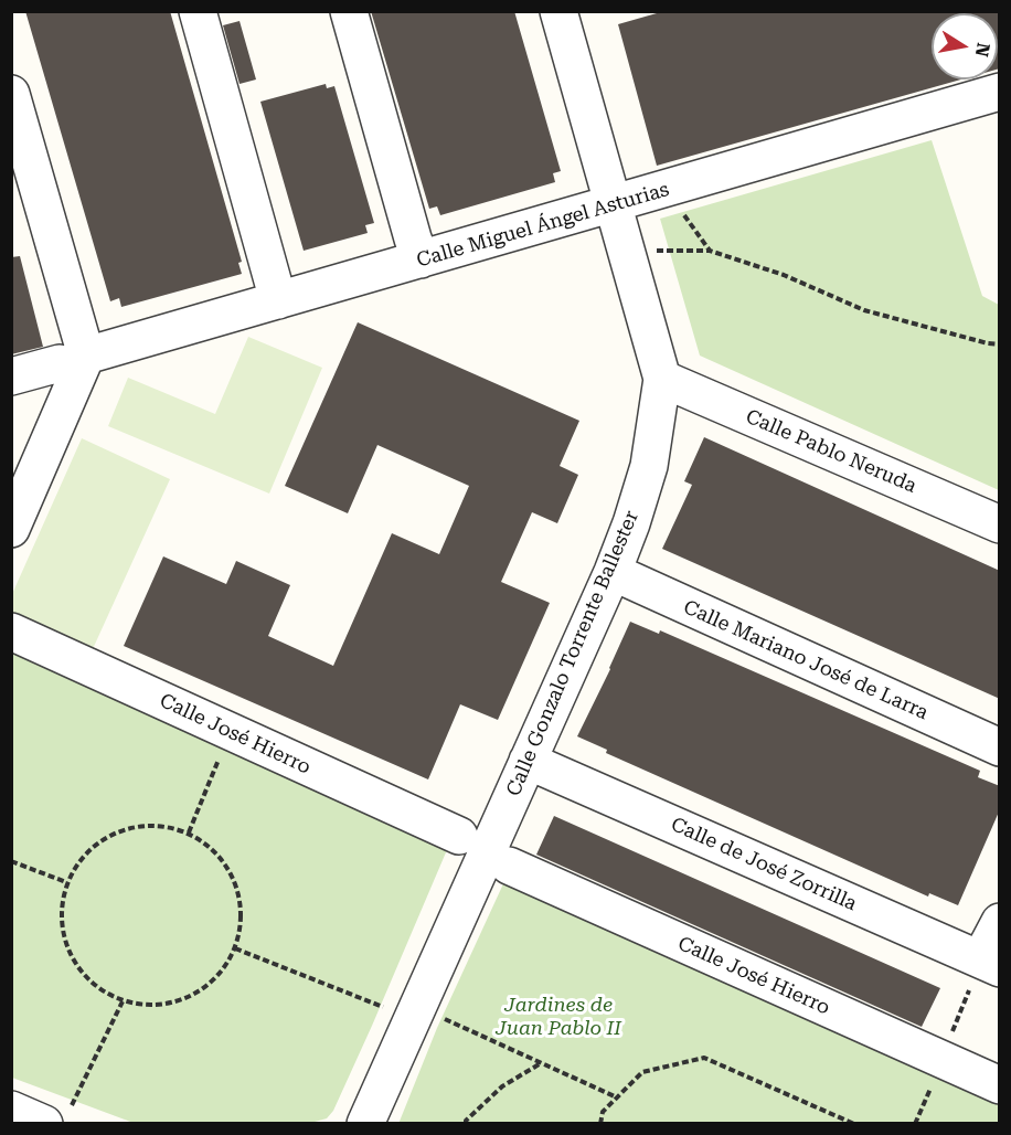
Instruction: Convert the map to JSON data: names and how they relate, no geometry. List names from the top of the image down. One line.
{"streets":{"street":["Calle Miguel Ángel Asturias","Calle Pablo Neruda","Calle Gonzalo Torrente Ballester","Calle Mariano José de Larra","Calle José Hierro","Calle de José Zorrilla"]},"crossings":[["Calle Miguel Ángel Asturias","Calle Gonzalo Torrente Ballester"],["Calle Pablo Neruda","Calle Gonzalo Torrente Ballester"],["Calle Gonzalo Torrente Ballester","Calle Mariano José de Larra"],["Calle Gonzalo Torrente Ballester","Calle de José Zorrilla"]],"parks":["Jardines de Juan Pablo II"],"north":"right"}
